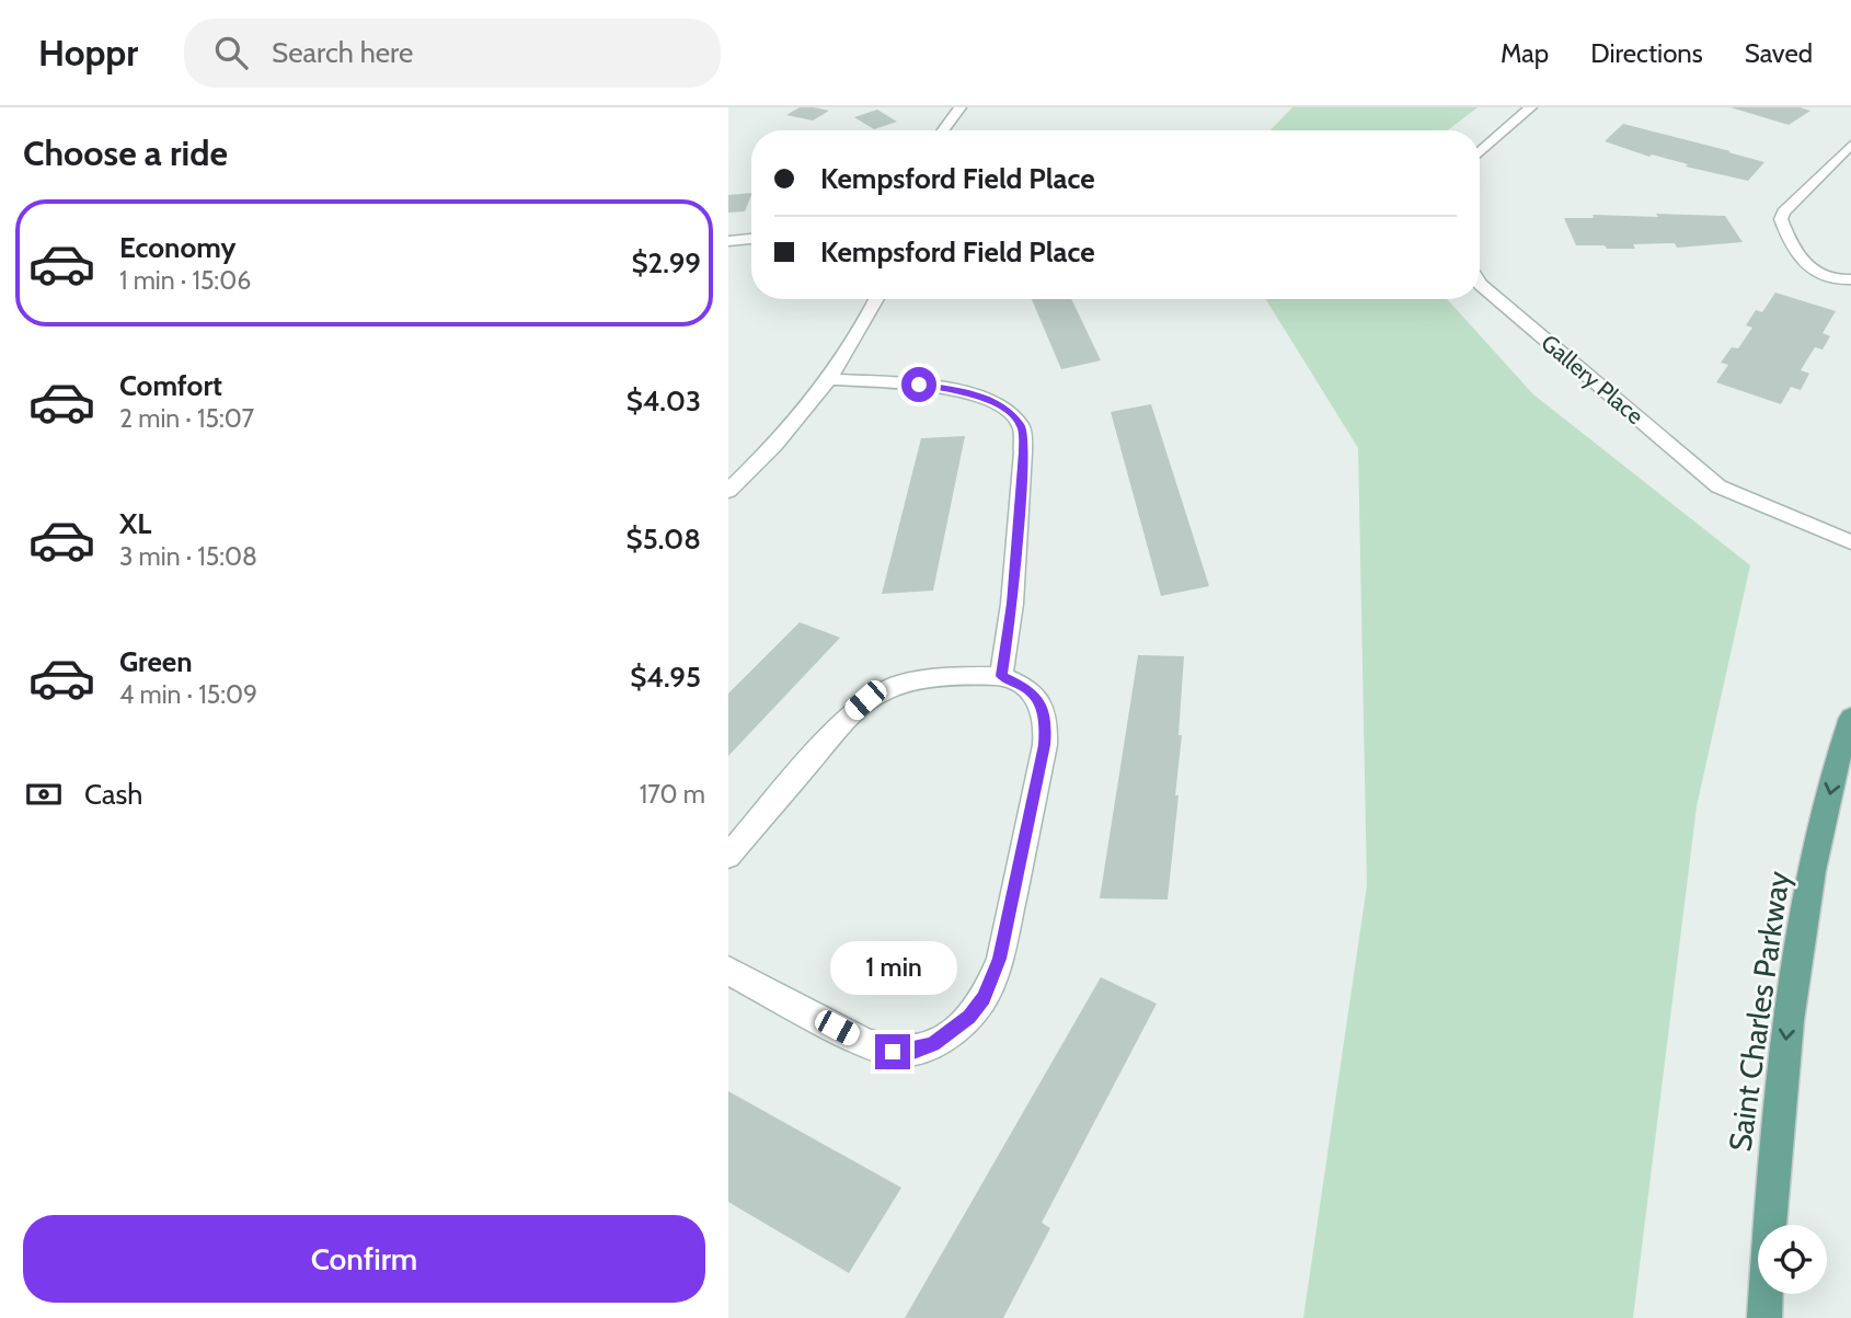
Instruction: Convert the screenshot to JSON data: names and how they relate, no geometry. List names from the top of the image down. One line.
{"streets":{"main road":["Saint Charles Parkway"],"street":["Gallery Place"]},"one_way":["Saint Charles Parkway"],"page":{"header":"Hoppr","search":"Search here","nav":["Map","Directions","Saved"],"heading":"Choose a ride","banner":["Kempsford Field Place","Kempsford Field Place"],"list":[{"name":"Economy","note":"1 min · 15:06","value":"$2.99"},{"name":"Comfort","note":"2 min · 15:07","value":"$4.03"},{"name":"XL","note":"3 min · 15:08","value":"$5.08"},{"name":"Green","note":"4 min · 15:09","value":"$4.95"}],"pay":["Cash","170 m"],"bubble":"1 min","buttons":"Confirm"}}
